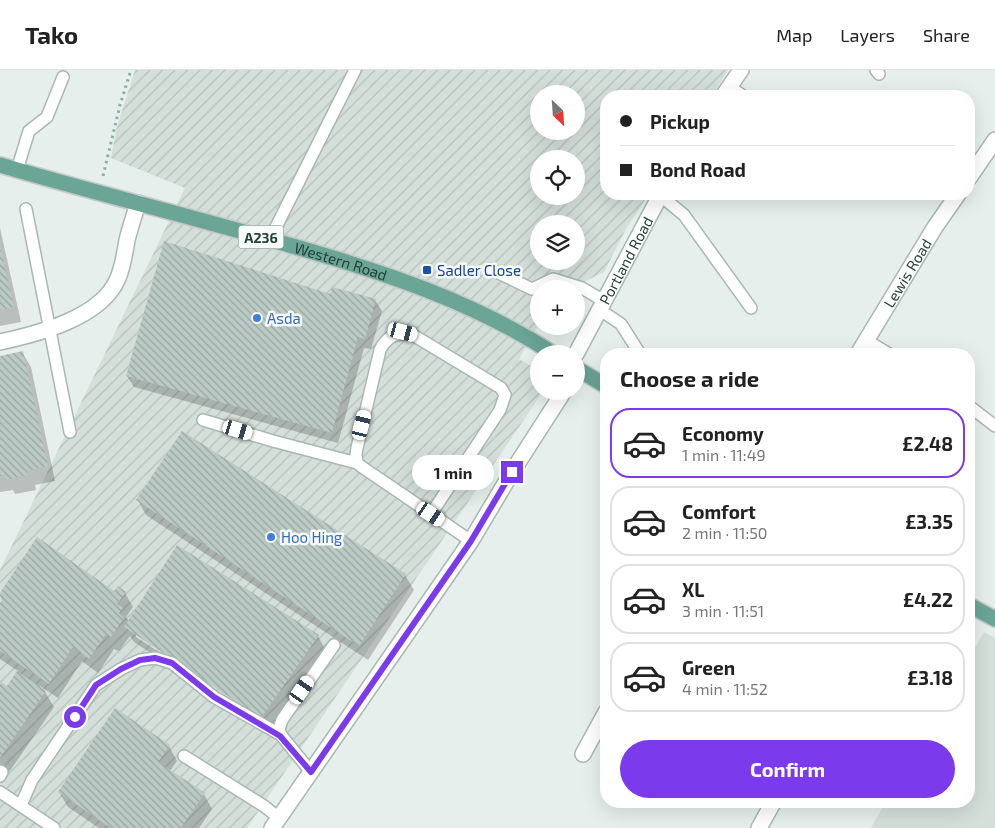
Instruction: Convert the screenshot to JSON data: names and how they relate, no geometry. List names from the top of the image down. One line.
{"streets":{"main road":["A236","Western Road"],"street":["Portland Road","Lewis Road"]},"places":{"transit":["Sadler Close"],"other":["Asda","Hoo Hing"]},"north":"bottom right","page":{"header":"Tako","nav":["Map","Layers","Share"],"map_buttons":["+","−"],"banner":["Pickup","Bond Road"],"heading":"Choose a ride","list":[{"name":"Economy","note":"1 min · 11:49","value":"£2.48"},{"name":"Comfort","note":"2 min · 11:50","value":"£3.35"},{"name":"XL","note":"3 min · 11:51","value":"£4.22"},{"name":"Green","note":"4 min · 11:52","value":"£3.18"}],"bubble":"1 min","buttons":"Confirm"}}
